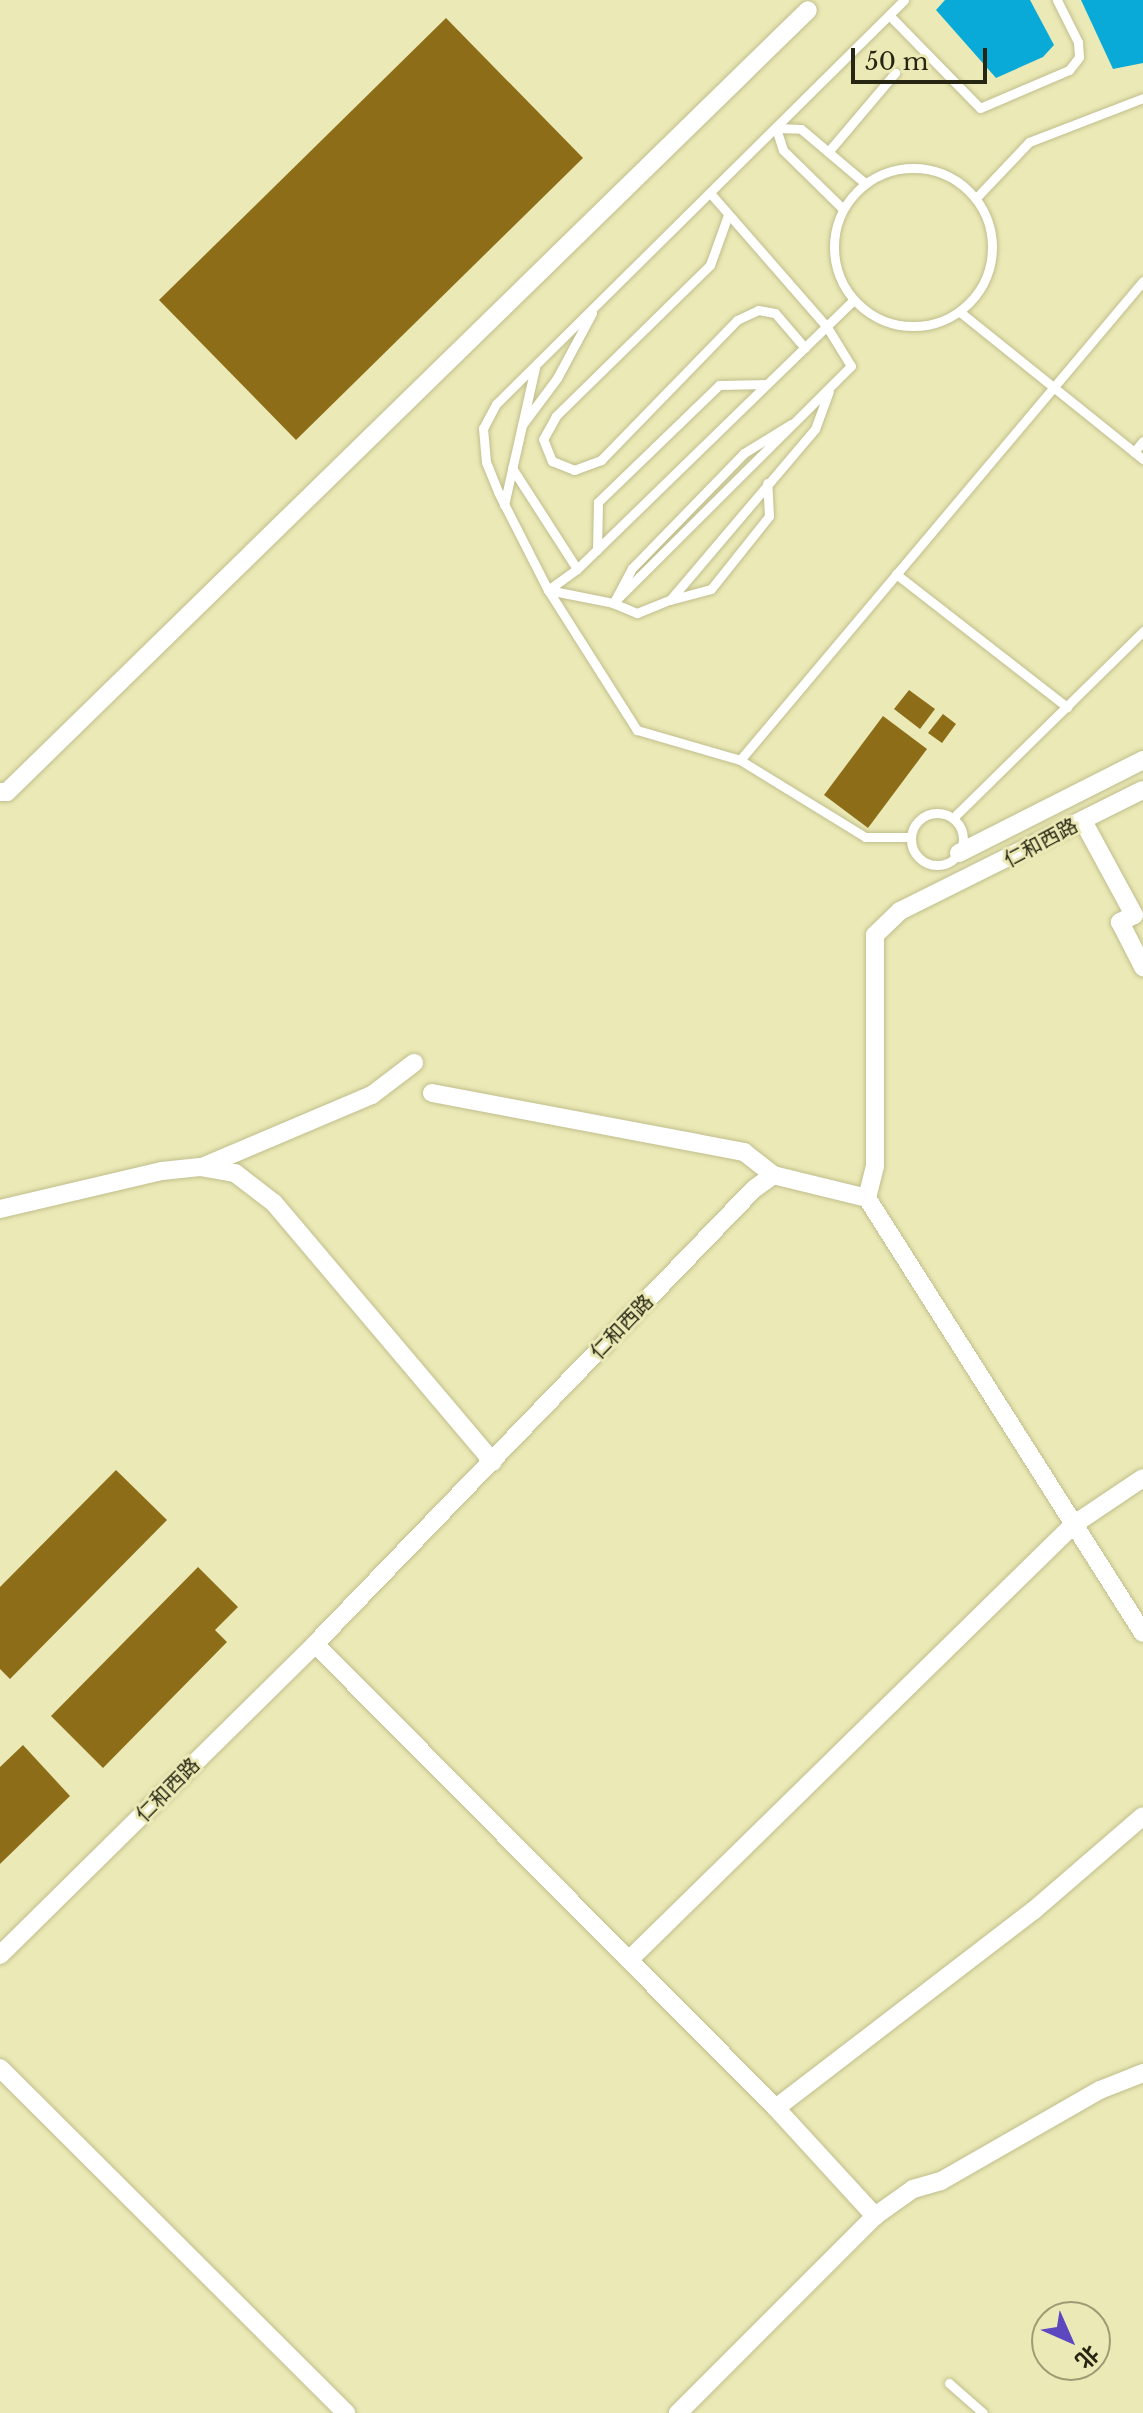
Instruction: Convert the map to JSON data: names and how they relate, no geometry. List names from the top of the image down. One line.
{"streets":{"street":["仁和西路"]},"scale_bar":"50 m","north":"bottom right"}
